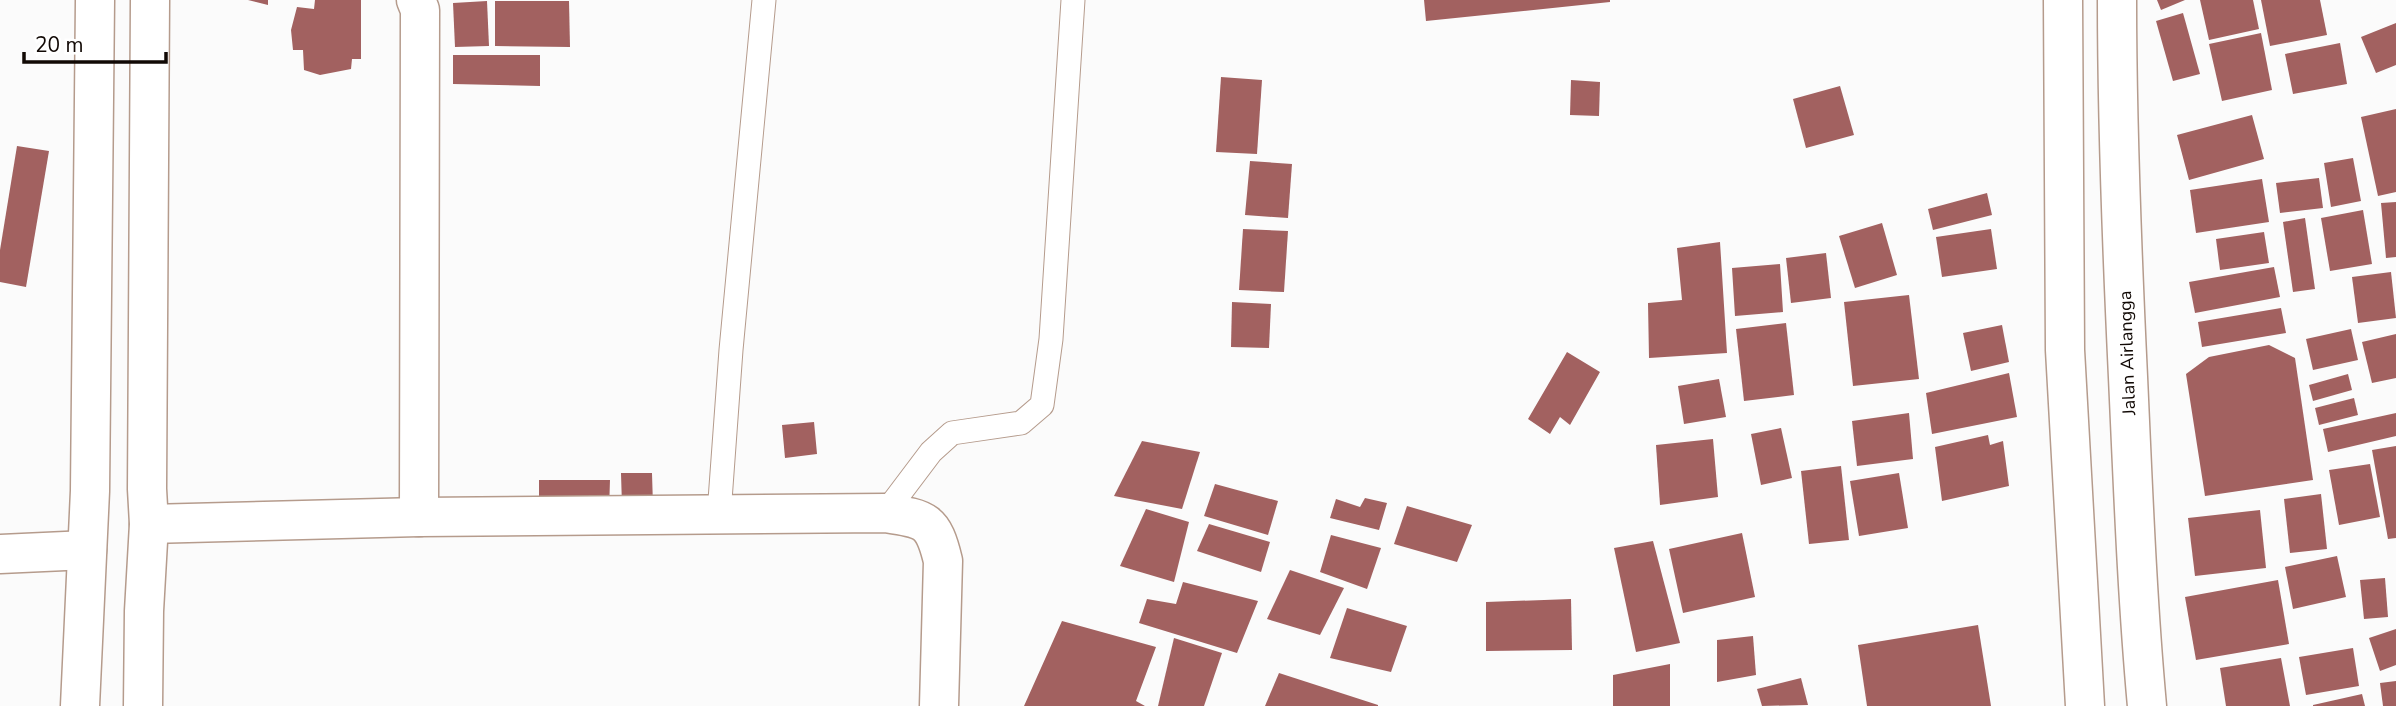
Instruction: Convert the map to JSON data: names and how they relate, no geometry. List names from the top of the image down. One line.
{"streets":{"street":["Jalan Airlangga"]},"scale_bar":"20 m"}
